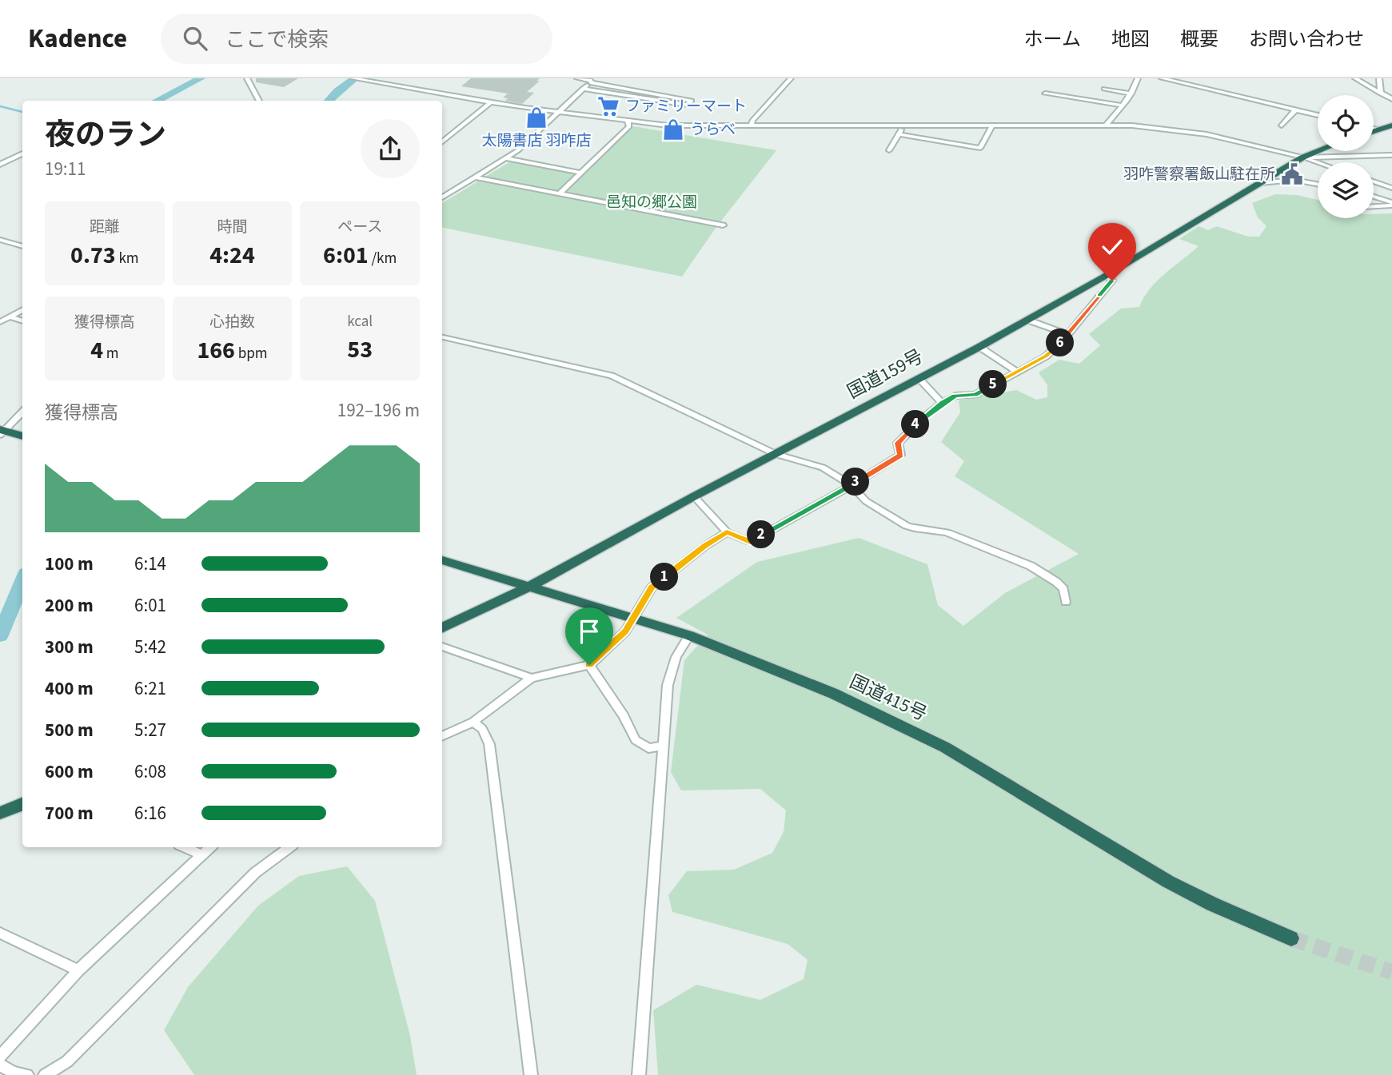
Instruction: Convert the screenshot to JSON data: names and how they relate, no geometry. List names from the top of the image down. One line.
{"streets":{"highway":["国道159号","国道415号"]},"crossings":[["国道159号","国道415号"]],"parks":["邑知の郷公園"],"places":{"supermarket":["ファミリーマート"],"shop":["太陽書店 羽咋店","うらべ"],"public building":["羽咋警察署飯山駐在所"]},"page":{"header":"Kadence","search":"ここで検索","nav":["ホーム","地図","概要","お問い合わせ"],"heading":["夜のラン","19:11"],"stats":[["距離","0.73 km"],["時間","4:24"],["ペース","6:01 /km"],["獲得標高","4 m"],["心拍数","166 bpm"],["kcal","53"]],"pins":["6","5","4","3","2","1"],"chart":["獲得標高","192–196 m"],"list":[{"name":"100 m","note":"6:14"},{"name":"200 m","note":"6:01"},{"name":"300 m","note":"5:42"},{"name":"400 m","note":"6:21"},{"name":"500 m","note":"5:27"},{"name":"600 m","note":"6:08"},{"name":"700 m","note":"6:16"}]}}
